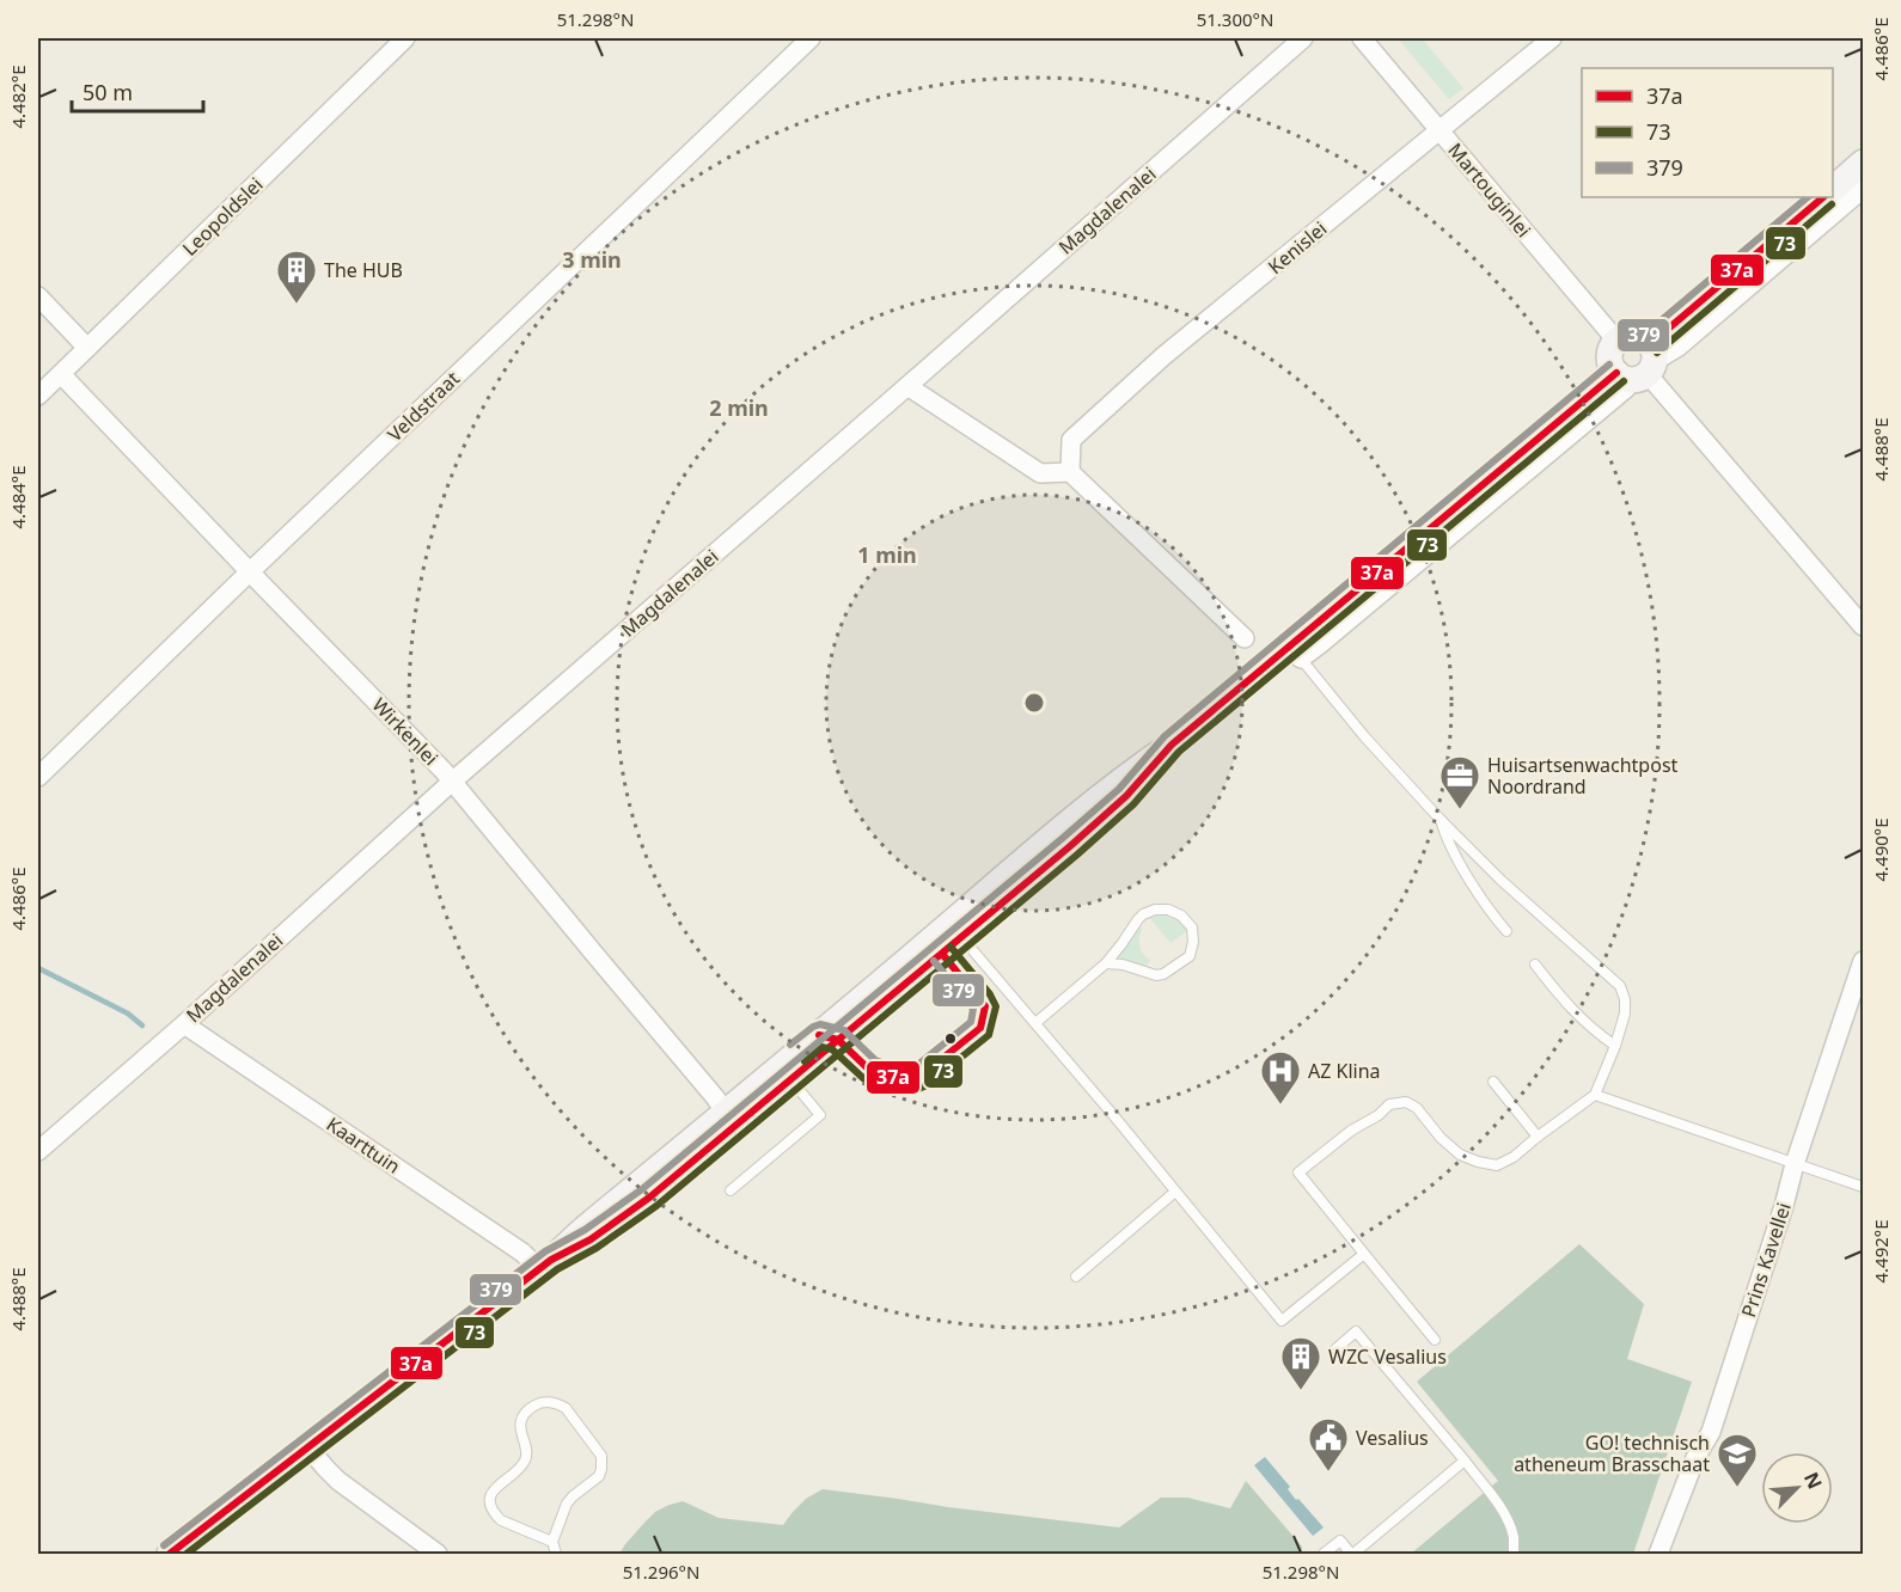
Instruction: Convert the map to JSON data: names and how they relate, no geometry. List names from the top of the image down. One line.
{"streets":{"street":["Martouginlei","Magdalenalei","Leopoldslei","Kenislei","Veldstraat","Wirkenlei","Kaarttuin","Prins Kavellei"]},"crossings":[["Martouginlei","Kenislei"],["Magdalenalei","Wirkenlei"],["Magdalenalei","Kaarttuin"],["Leopoldslei","Wirkenlei"],["Veldstraat","Wirkenlei"]],"places":{"building":["The HUB","WZC Vesalius"],"office":["Huisartsenwachtpost Noordrand"],"hospital":["AZ Klina"],"public building":["Vesalius"],"school or university":["GO! technisch atheneum Brasschaat"]},"lines":["transit line 37a","transit line 379","transit line 73"],"legend":["37a","73","379"],"scale_bar":"50 m","north":"top right","coordinates":["51.298°N","51.300°N","4.486°E","4.482°E","4.488°E","4.484°E","4.490°E","4.492°E","51.296°N"],"rings":["3 min","2 min","1 min"]}
